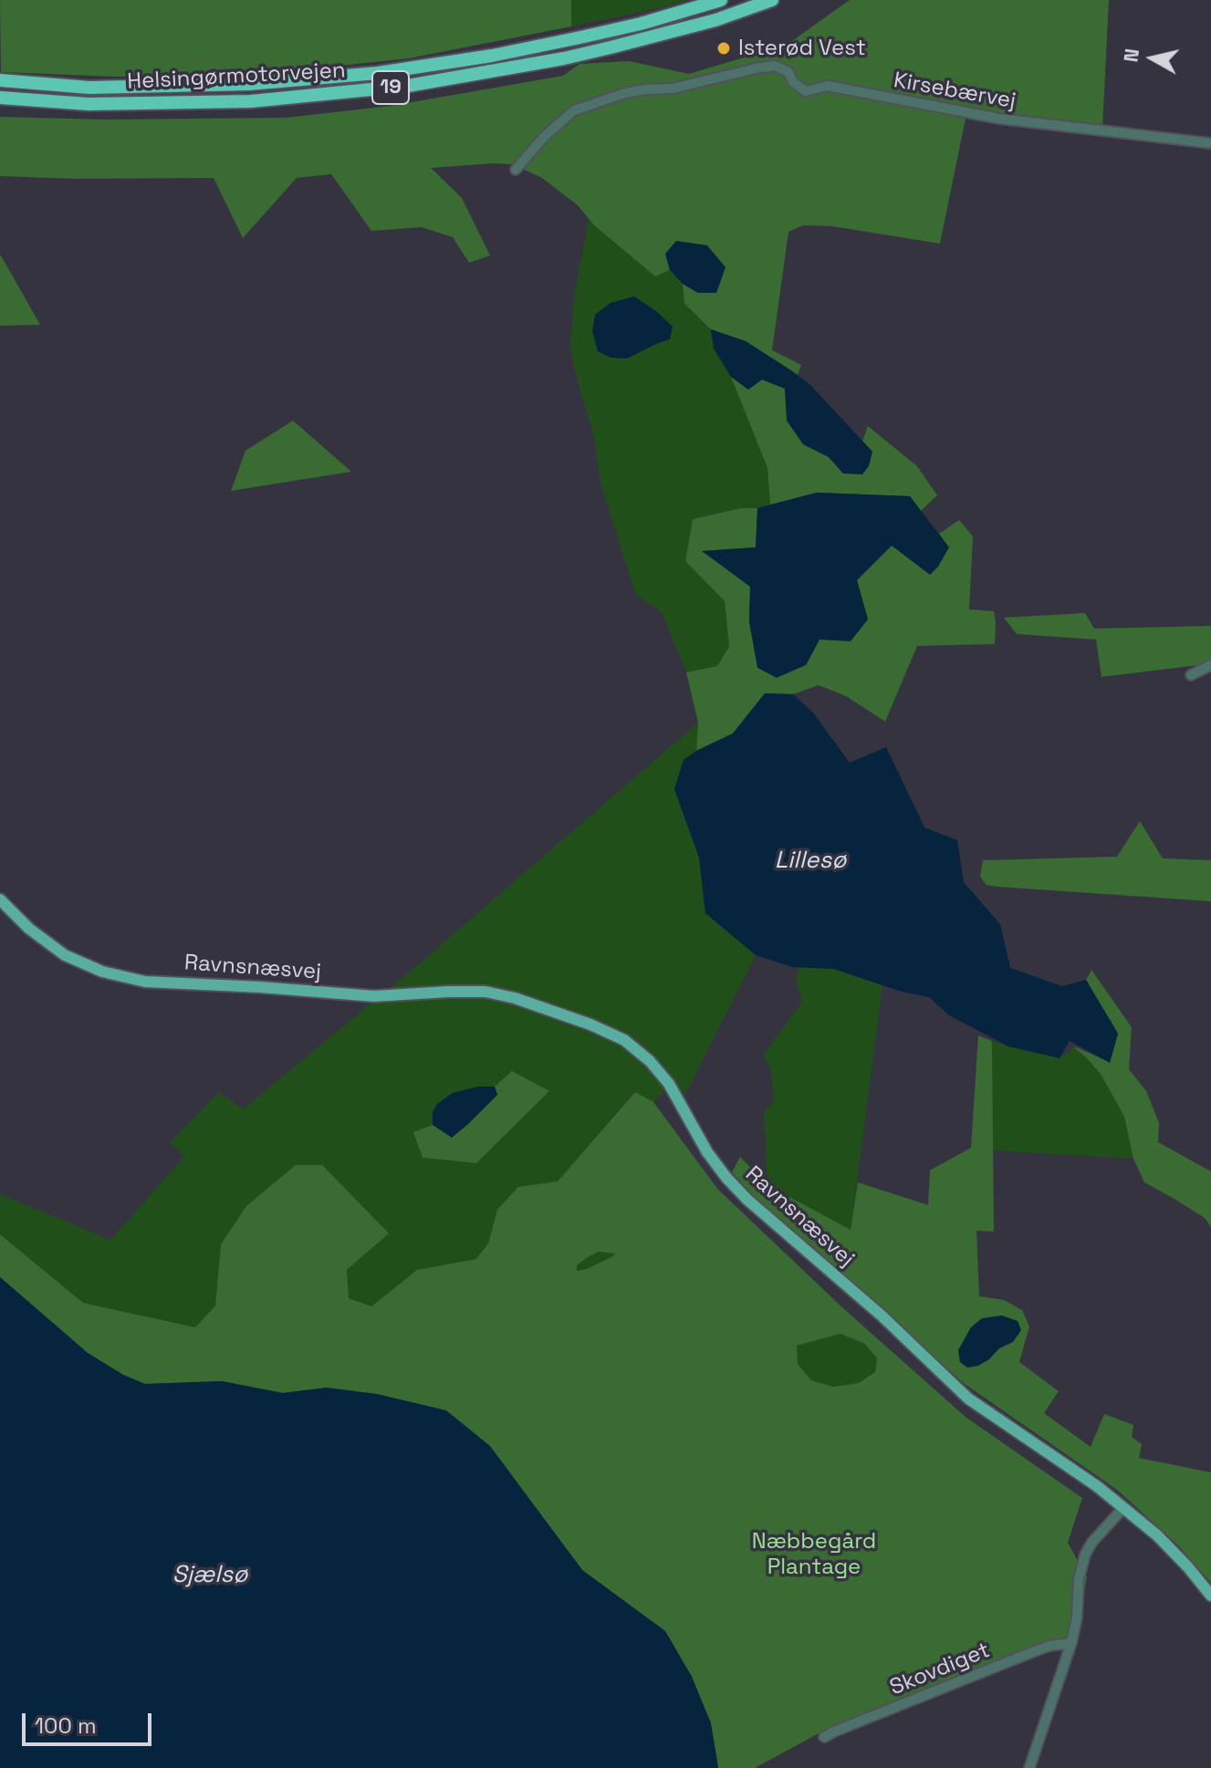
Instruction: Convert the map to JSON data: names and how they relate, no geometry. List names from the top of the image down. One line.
{"streets":{"highway":["Helsingørmotorvejen","19"],"main road":["Ravnsnæsvej"],"street":["Kirsebærvej","Skovdiget"]},"water":["Lillesø","Sjælsø"],"parks":["Næbbegård Plantage"],"places":["Isterød Vest"],"scale_bar":"100 m","north":"left"}
